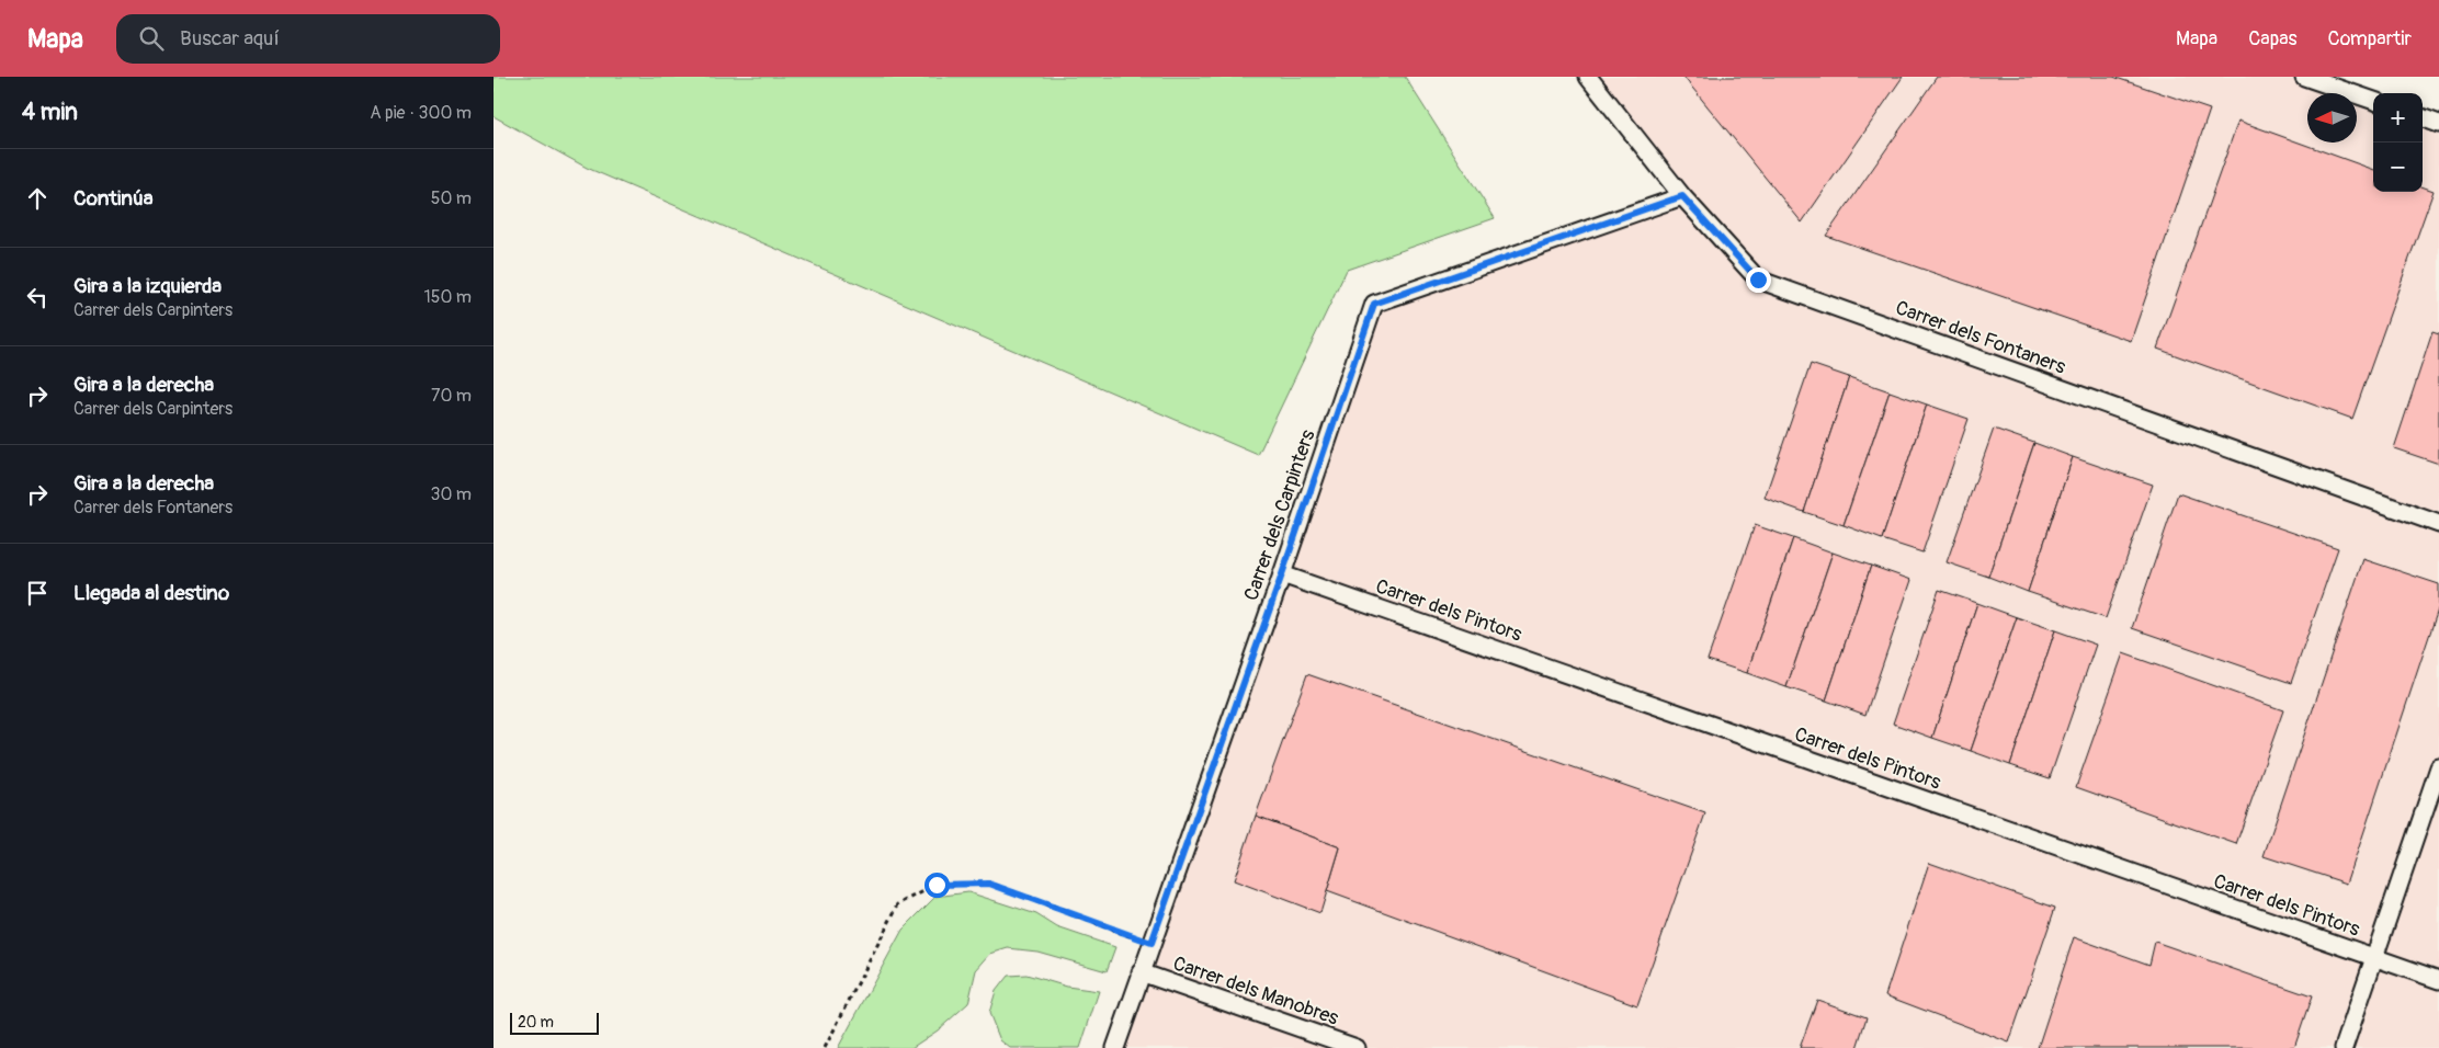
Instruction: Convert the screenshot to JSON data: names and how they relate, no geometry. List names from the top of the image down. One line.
{"streets":{"lane":["Carrer dels Fontaners","Carrer dels Carpinters","Carrer dels Pintors","Carrer dels Manobres"]},"crossings":[["Carrer dels Fontaners","Carrer dels Carpinters"],["Carrer dels Carpinters","Carrer dels Pintors"],["Carrer dels Carpinters","Carrer dels Manobres"]],"scale_bar":"20 m","north":"left","page":{"header":"Mapa","search":"Buscar aquí","nav":["Mapa","Capas","Compartir"],"heading":["4 min","A pie · 300 m"],"map_buttons":["+","−"],"list":[["Continúa","50 m"],["Gira a la izquierda","Carrer dels Carpinters","150 m"],["Gira a la derecha","Carrer dels Carpinters","70 m"],["Gira a la derecha","Carrer dels Fontaners","30 m"],"Llegada al destino"],"scale":"20 m"}}
